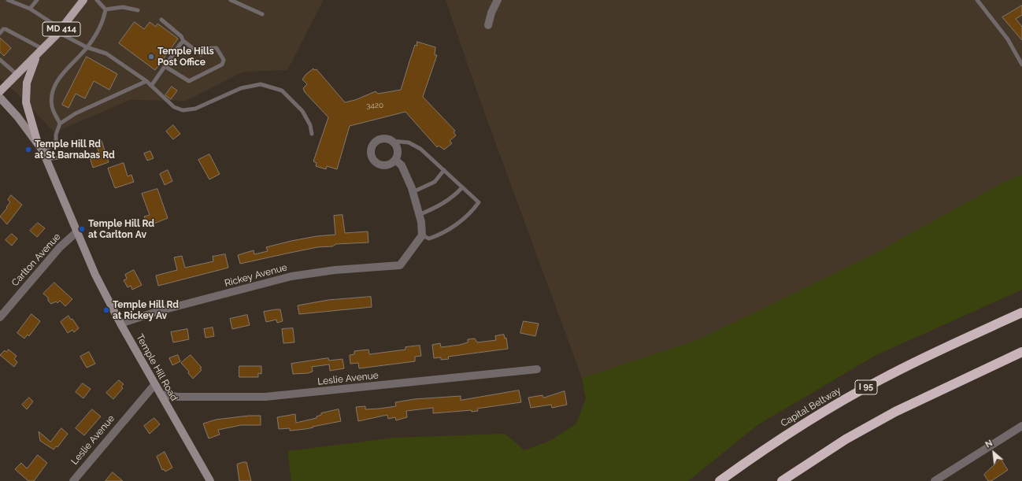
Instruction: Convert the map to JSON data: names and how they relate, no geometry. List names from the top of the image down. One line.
{"streets":{"highway":["I 95","Capital Beltway"],"main road":["MD 414","Temple Hill Road"],"street":["Carlton Avenue","Rickey Avenue","Leslie Avenue"]},"crossings":[["Carlton Avenue","Temple Hill Road"],["Rickey Avenue","Temple Hill Road"],["Temple Hill Road","Leslie Avenue"]],"places":["Temple Hills Post Office","Temple Hill Rd at St Barnabas Rd","Temple Hill Rd at Carlton Av","Temple Hill Rd at Rickey Av"],"house_numbers":["3420"],"north":"top left"}
